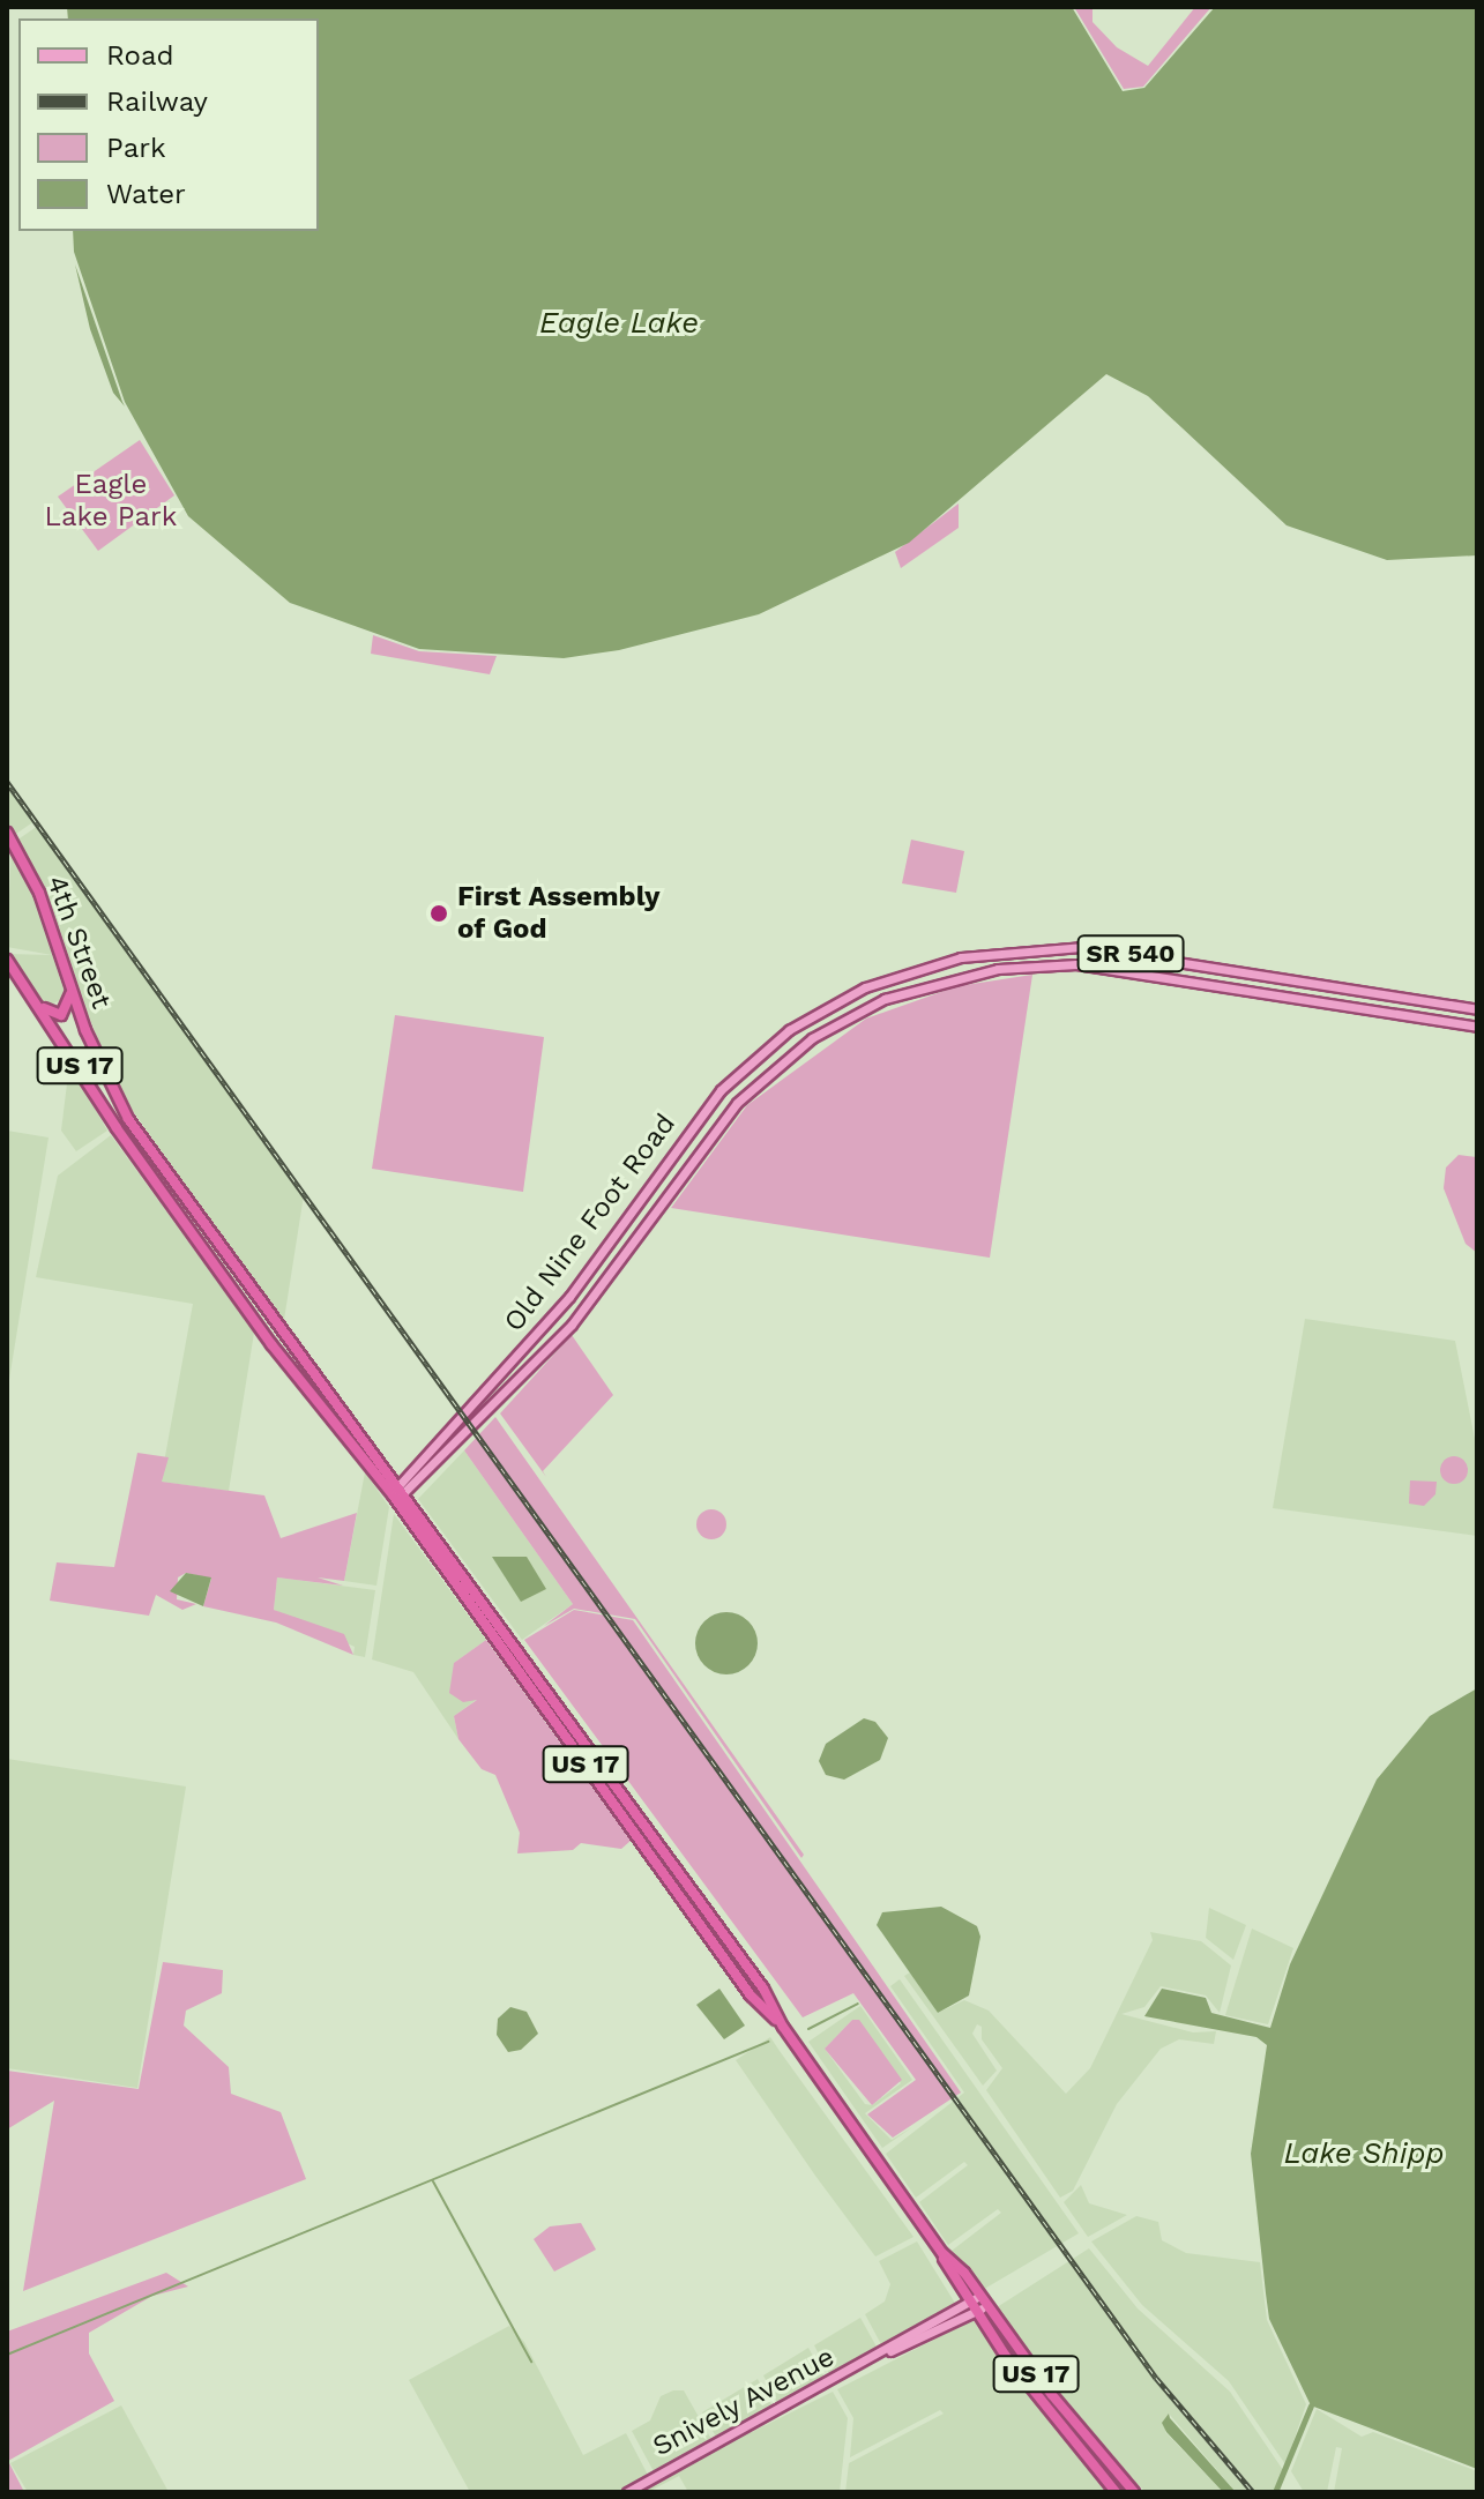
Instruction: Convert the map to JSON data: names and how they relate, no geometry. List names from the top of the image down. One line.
{"streets":{"highway":["4th Street","US 17"],"main road":["SR 540","Old Nine Foot Road","Snively Avenue"]},"crossings":[["4th Street","US 17"],["US 17","Old Nine Foot Road"],["US 17","Snively Avenue"]],"water":["Eagle Lake","Lake Shipp"],"parks":["Eagle Lake Park"],"places":["First Assembly of God"],"legend":["Road","Railway","Park","Water"]}
